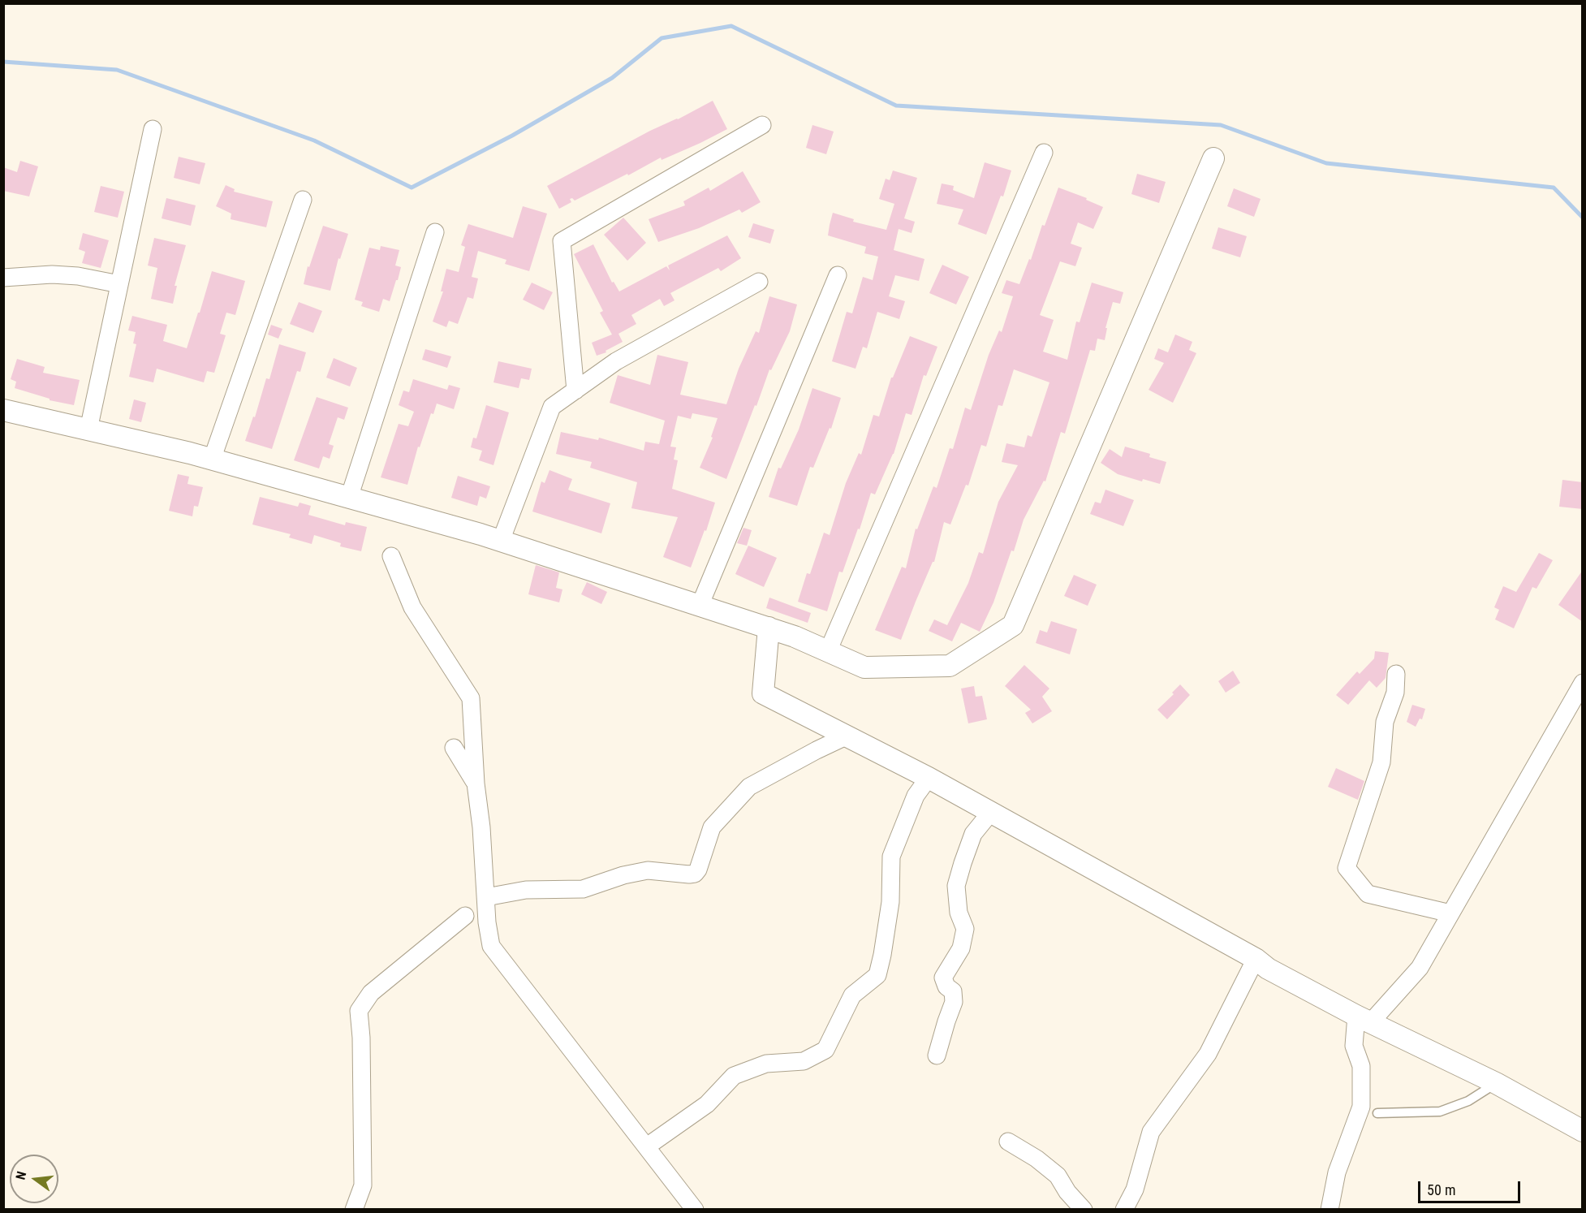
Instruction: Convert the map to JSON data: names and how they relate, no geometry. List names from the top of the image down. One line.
{"scale_bar":"50 m","north":"left"}
